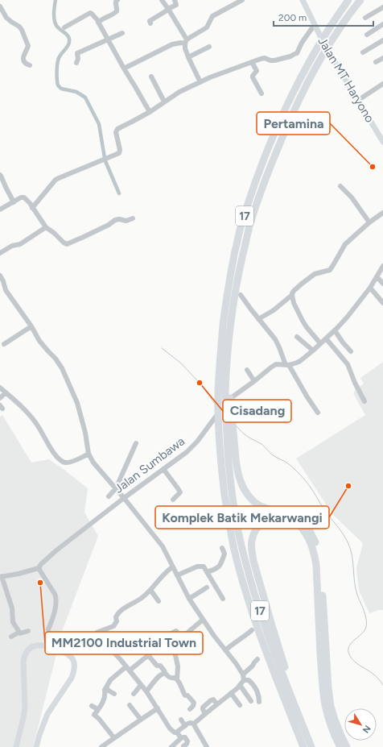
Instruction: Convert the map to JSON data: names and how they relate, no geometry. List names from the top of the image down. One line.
{"streets":{"highway":["17"],"main road":["Jalan MT Haryono"],"street":["Jalan Sumbawa"]},"places":["Pertamina","Cisadang","Komplek Batik Mekarwangi","MM2100 Industrial Town"],"scale_bar":"200 m","north":"bottom right"}
